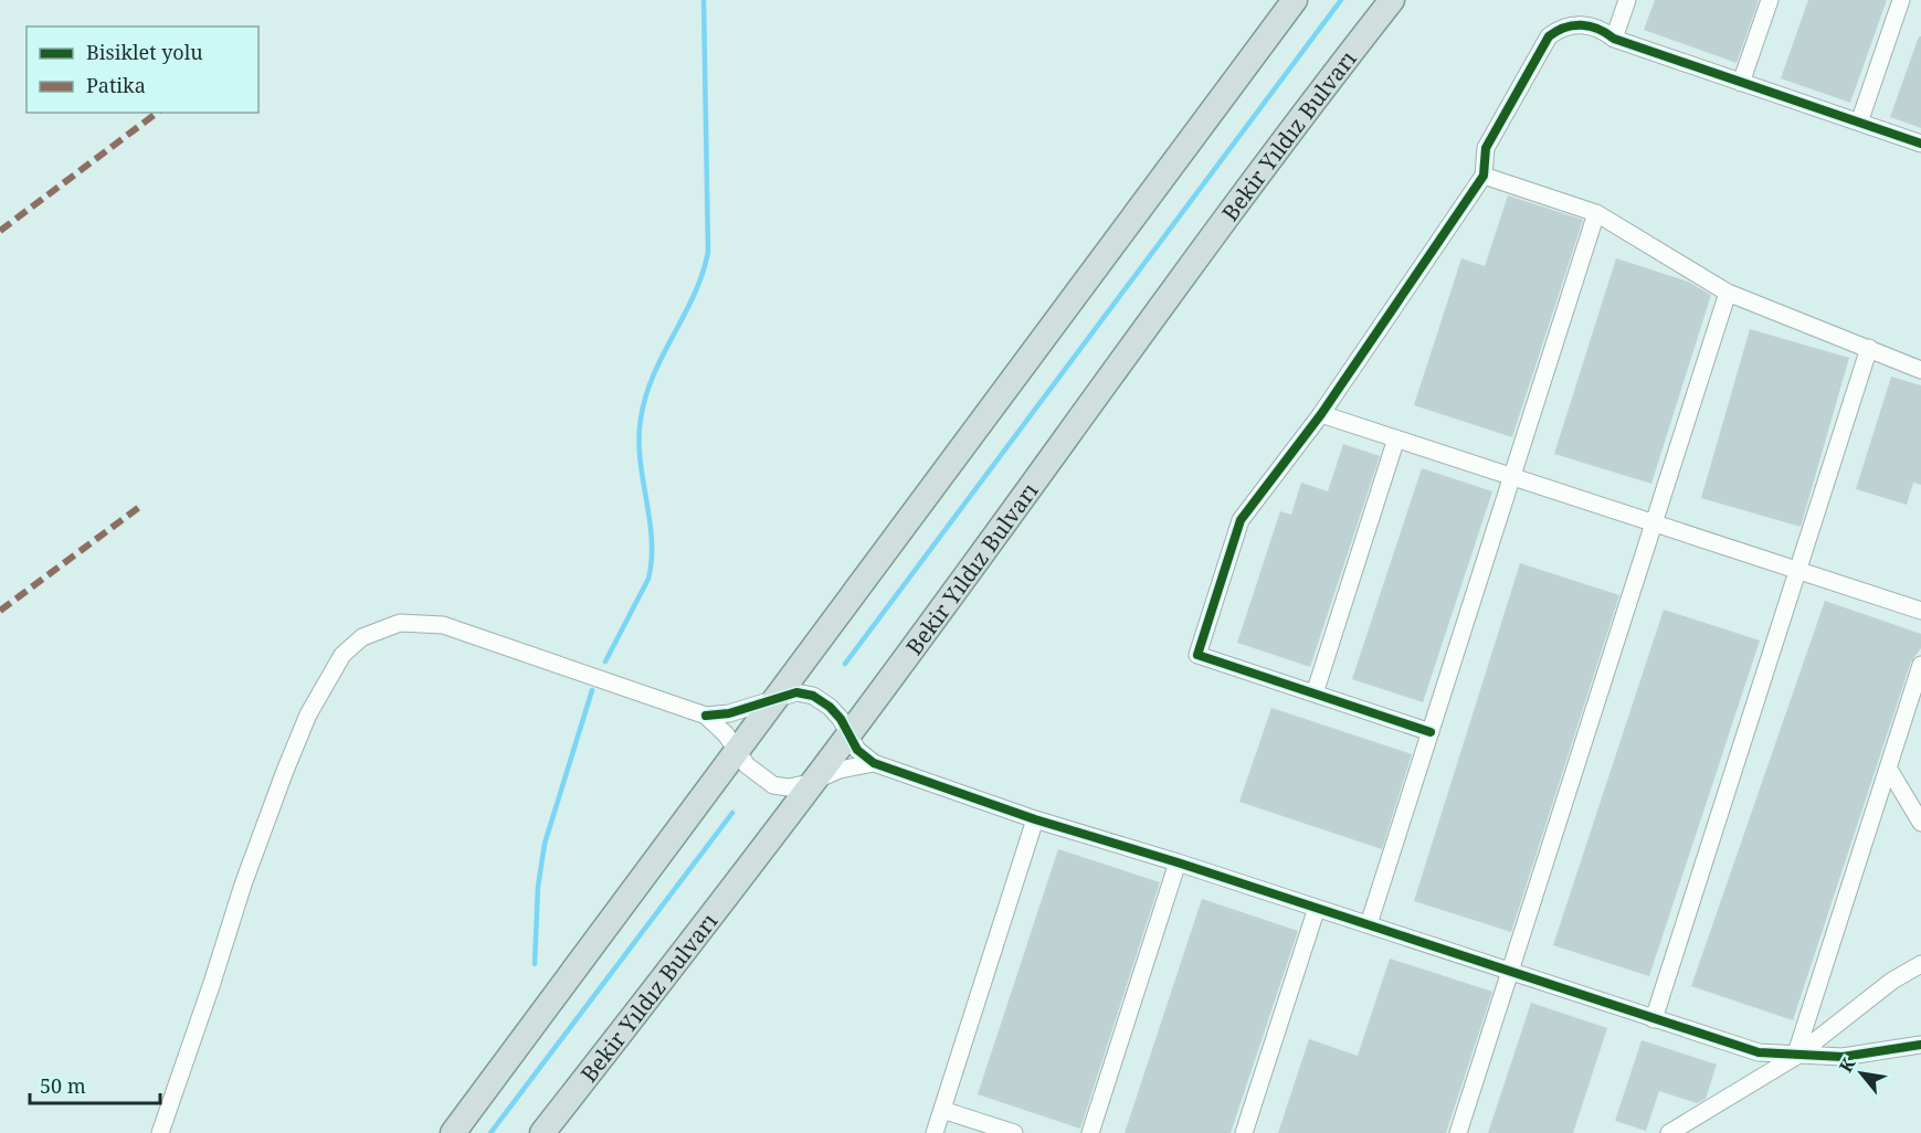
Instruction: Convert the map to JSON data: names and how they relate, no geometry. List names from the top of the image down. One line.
{"streets":{"main road":["Bekir Yıldız Bulvarı"]},"legend":["Bisiklet yolu","Patika"],"scale_bar":"50 m","north":"top left"}
